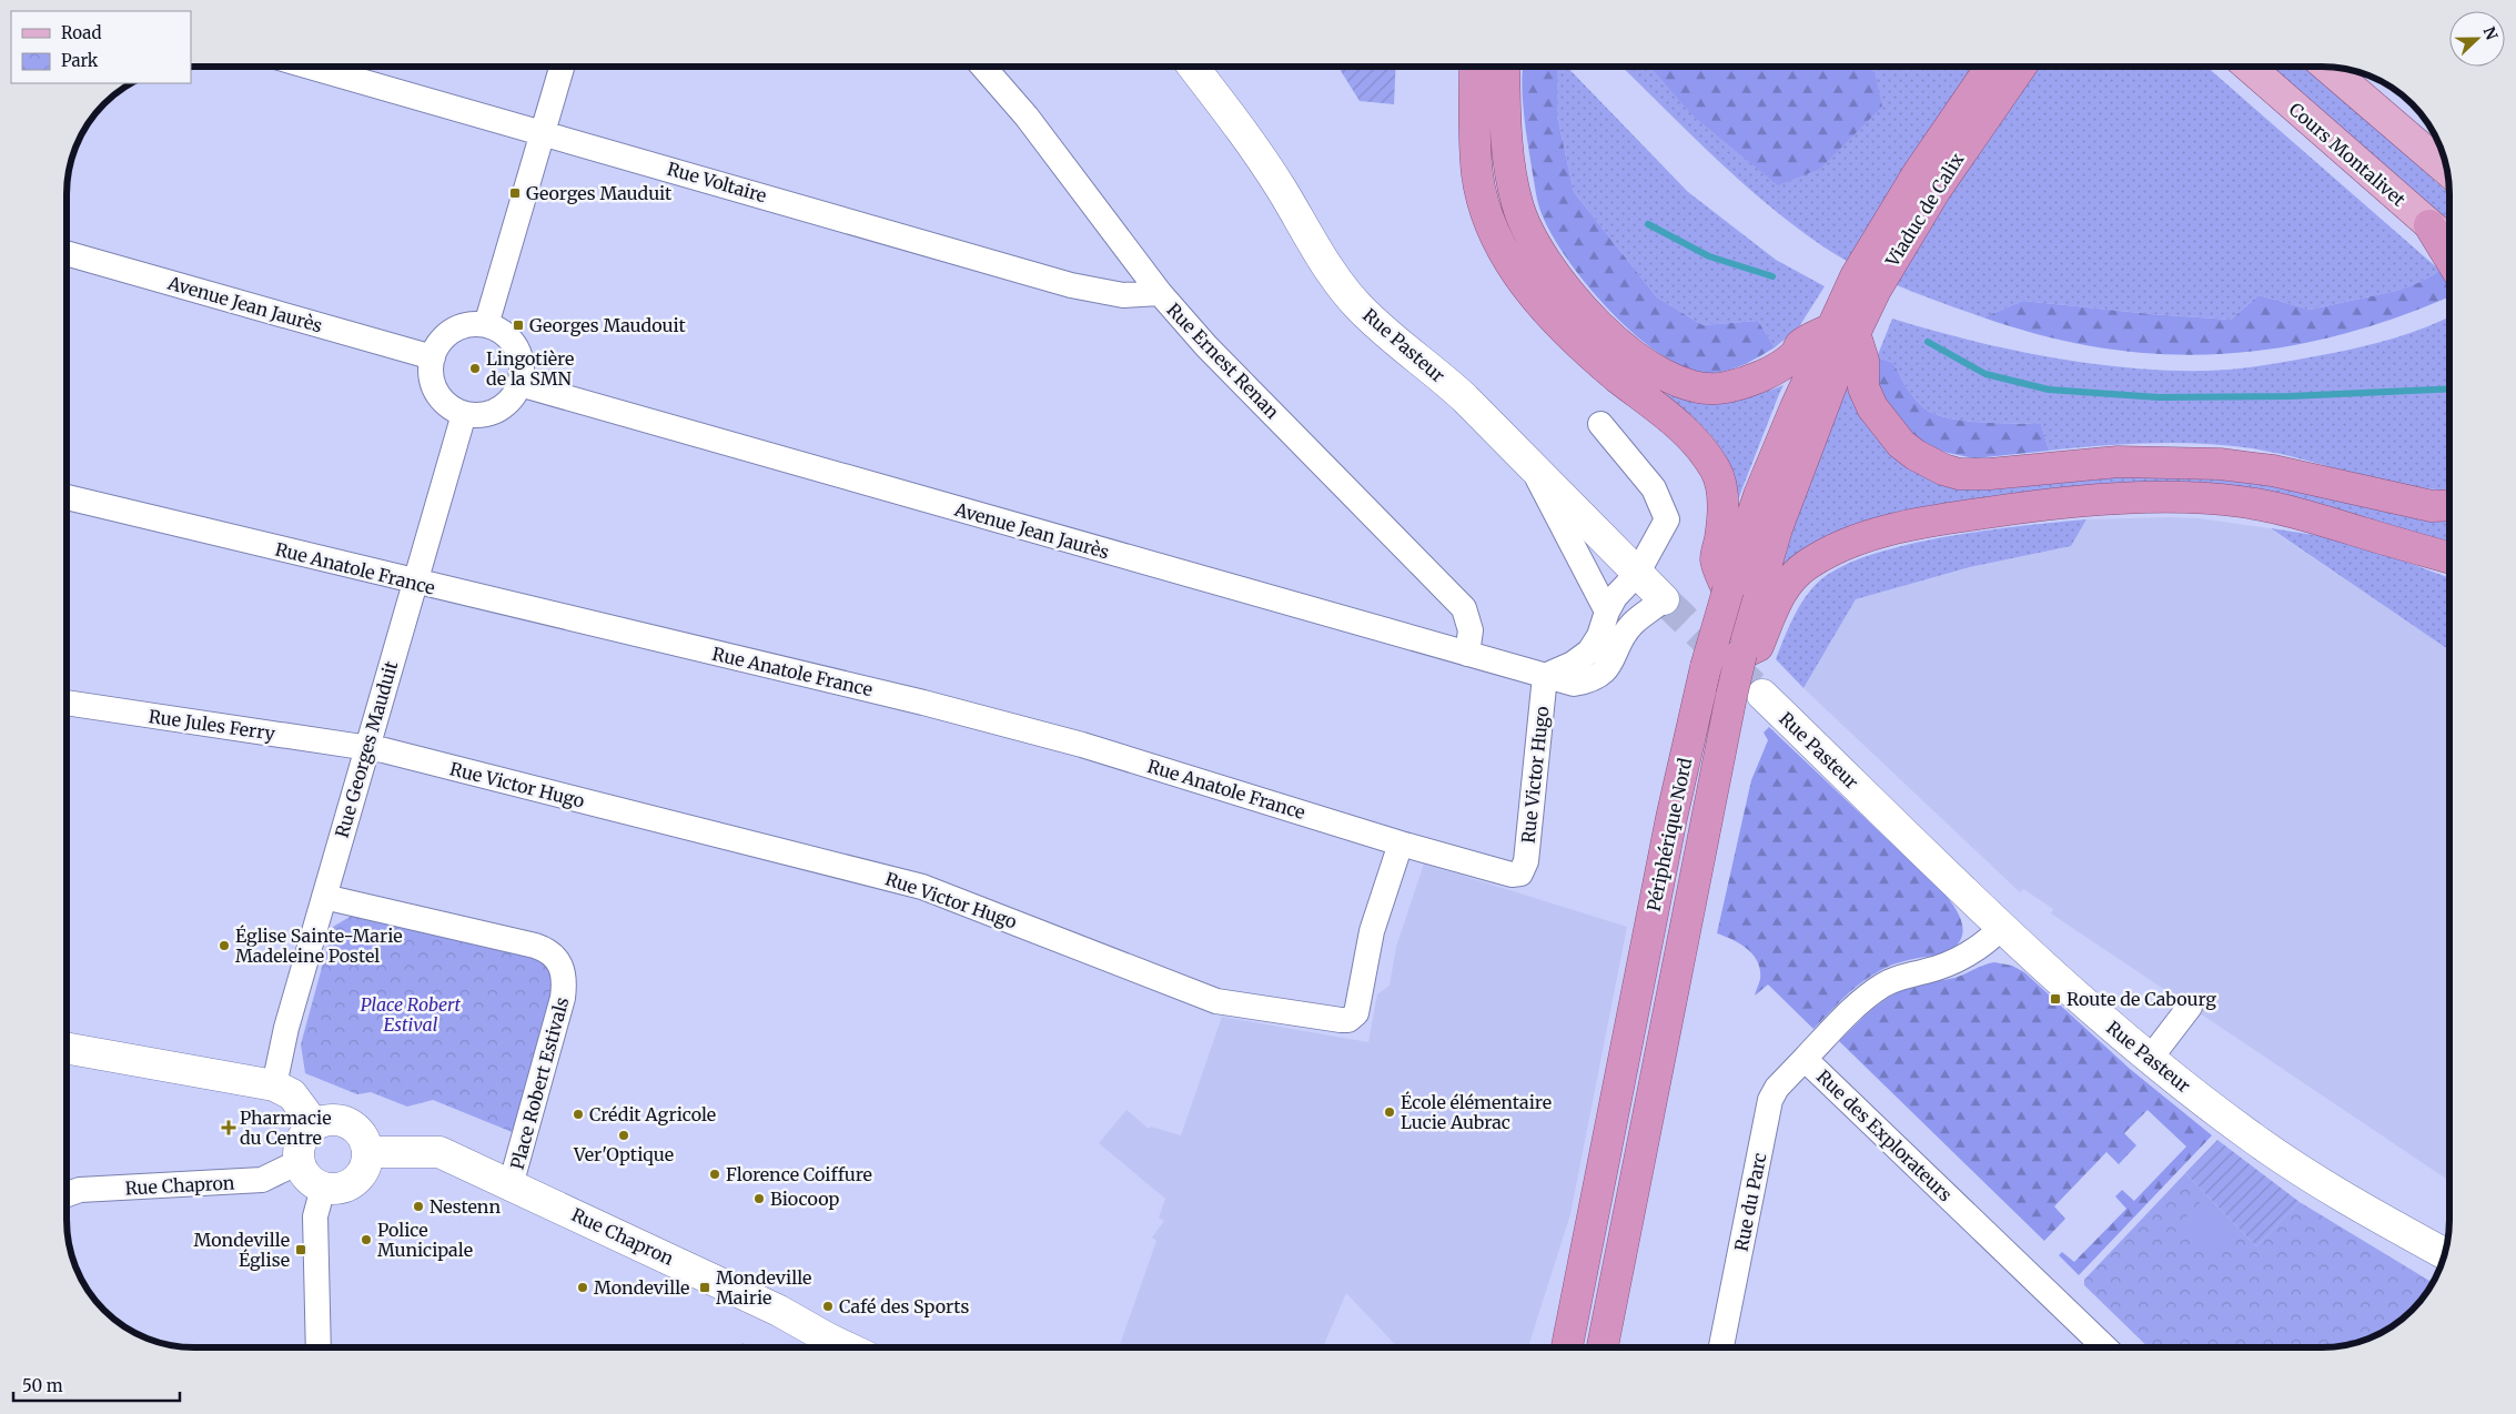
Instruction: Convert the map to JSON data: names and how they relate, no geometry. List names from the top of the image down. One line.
{"streets":{"highway":["Viaduc de Calix","Périphérique Nord"],"main road":["Cours Montalivet","Rue Pasteur","Rue Chapron"],"street":["Rue Voltaire","Avenue Jean Jaurès","Rue Ernest Renan","Rue Anatole France","Rue Jules Ferry","Rue Georges Mauduit","Rue Victor Hugo","Place Robert Estivals","Rue des Explorateurs","Rue du Parc"]},"crossings":[["Rue Voltaire","Rue Ernest Renan"],["Viaduc de Calix","Périphérique Nord"],["Avenue Jean Jaurès","Rue Pasteur"],["Avenue Jean Jaurès","Rue Ernest Renan"],["Avenue Jean Jaurès","Rue Georges Mauduit"],["Avenue Jean Jaurès","Rue Victor Hugo"],["Rue Pasteur","Rue des Explorateurs"],["Rue Anatole France","Rue Georges Mauduit"],["Rue Anatole France","Rue Victor Hugo"],["Rue Jules Ferry","Rue Georges Mauduit"],["Rue Jules Ferry","Rue Victor Hugo"],["Rue Georges Mauduit","Rue Victor Hugo"],["Rue Georges Mauduit","Place Robert Estivals"],["Place Robert Estivals","Rue Chapron"],["Rue des Explorateurs","Rue du Parc"]],"parks":["Place Robert Estival"],"places":{"transit":["Georges Mauduit","Georges Maudouit","Route de Cabourg","Mondeville Église","Mondeville Mairie"],"other":["Lingotière de la SMN","Église Sainte-Marie Madeleine Postel","École élémentaire Lucie Aubrac","Crédit Agricole","Ver'Optique","Florence Coiffure","Biocoop","Nestenn","Police Municipale","Mondeville","Café des Sports"],"health":["Pharmacie du Centre"]},"legend":["Road","Park"],"scale_bar":"50 m","north":"right"}
